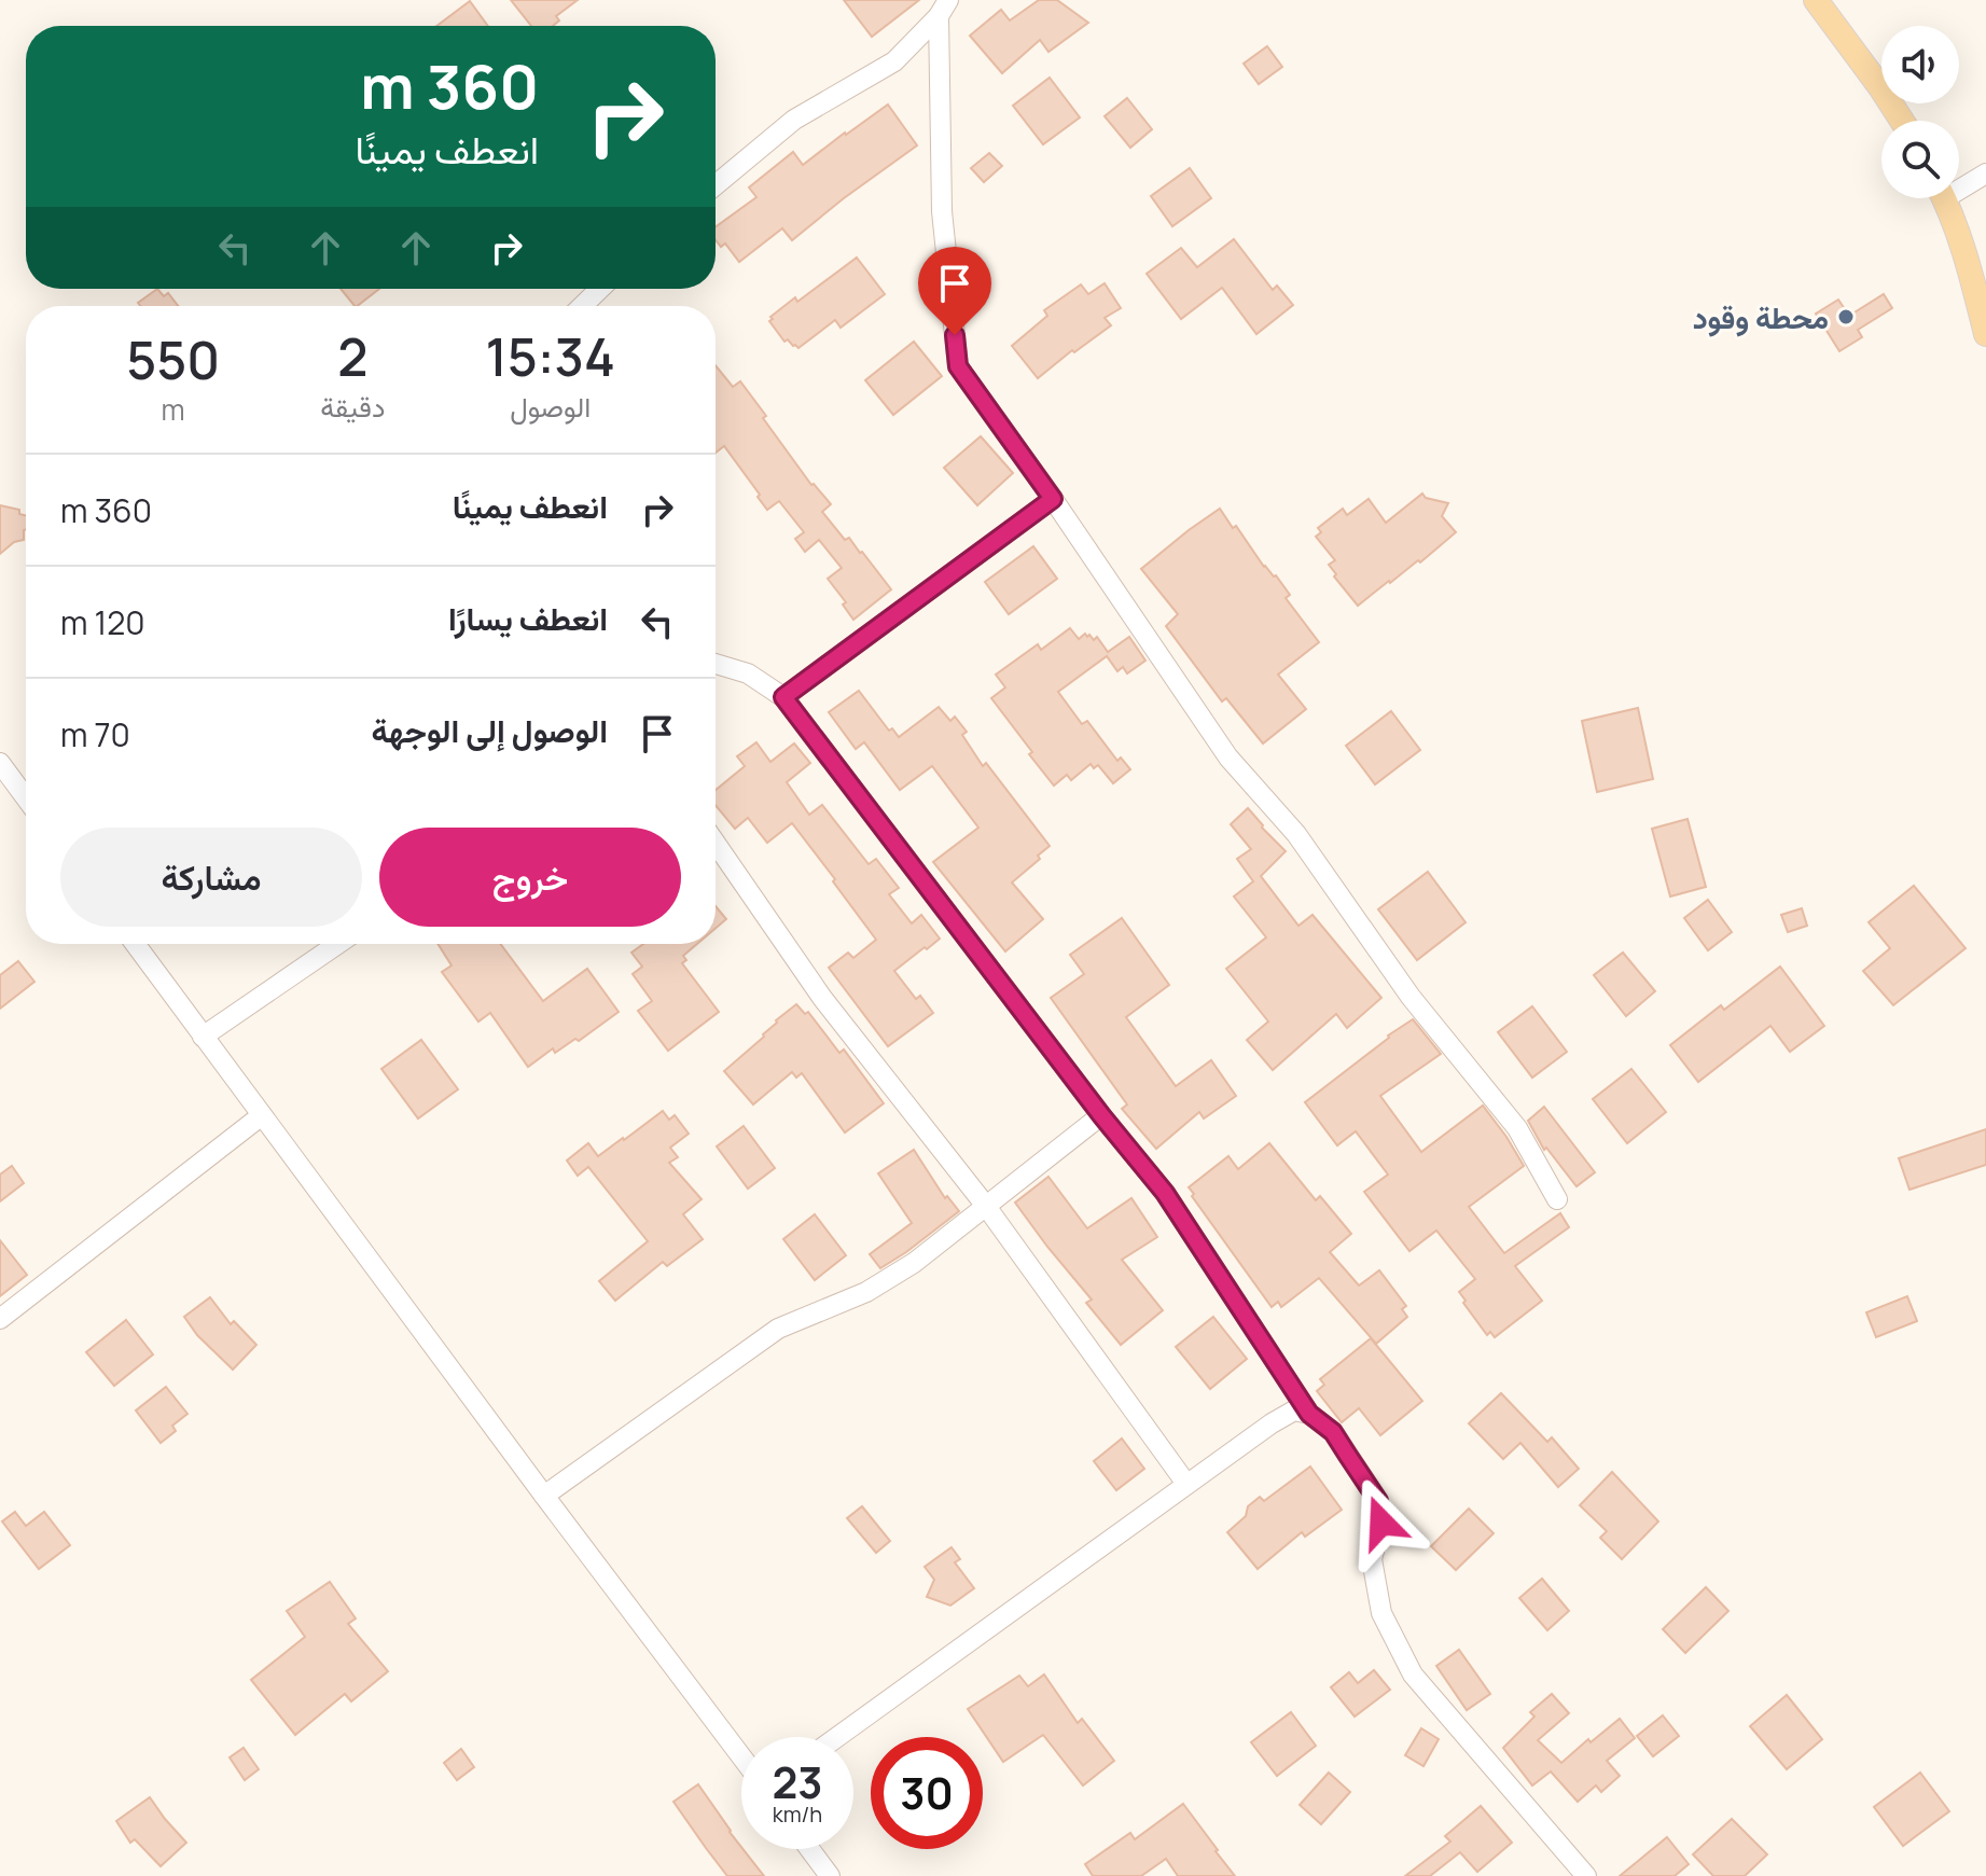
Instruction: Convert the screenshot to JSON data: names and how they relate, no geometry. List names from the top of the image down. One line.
{"places":["محطة وقود"],"page":{"turn":["360 m","انعطف يمينًا"],"eta":["15:34","الوصول","2","دقيقة","550","m"],"list":[{"name":"انعطف يمينًا","value":"360 m"},{"name":"انعطف يسارًا","value":"120 m"},{"name":"الوصول إلى الوجهة","value":"70 m"}],"buttons":["خروج","مشاركة"],"speed":"23 km/h","limit":"30"}}
